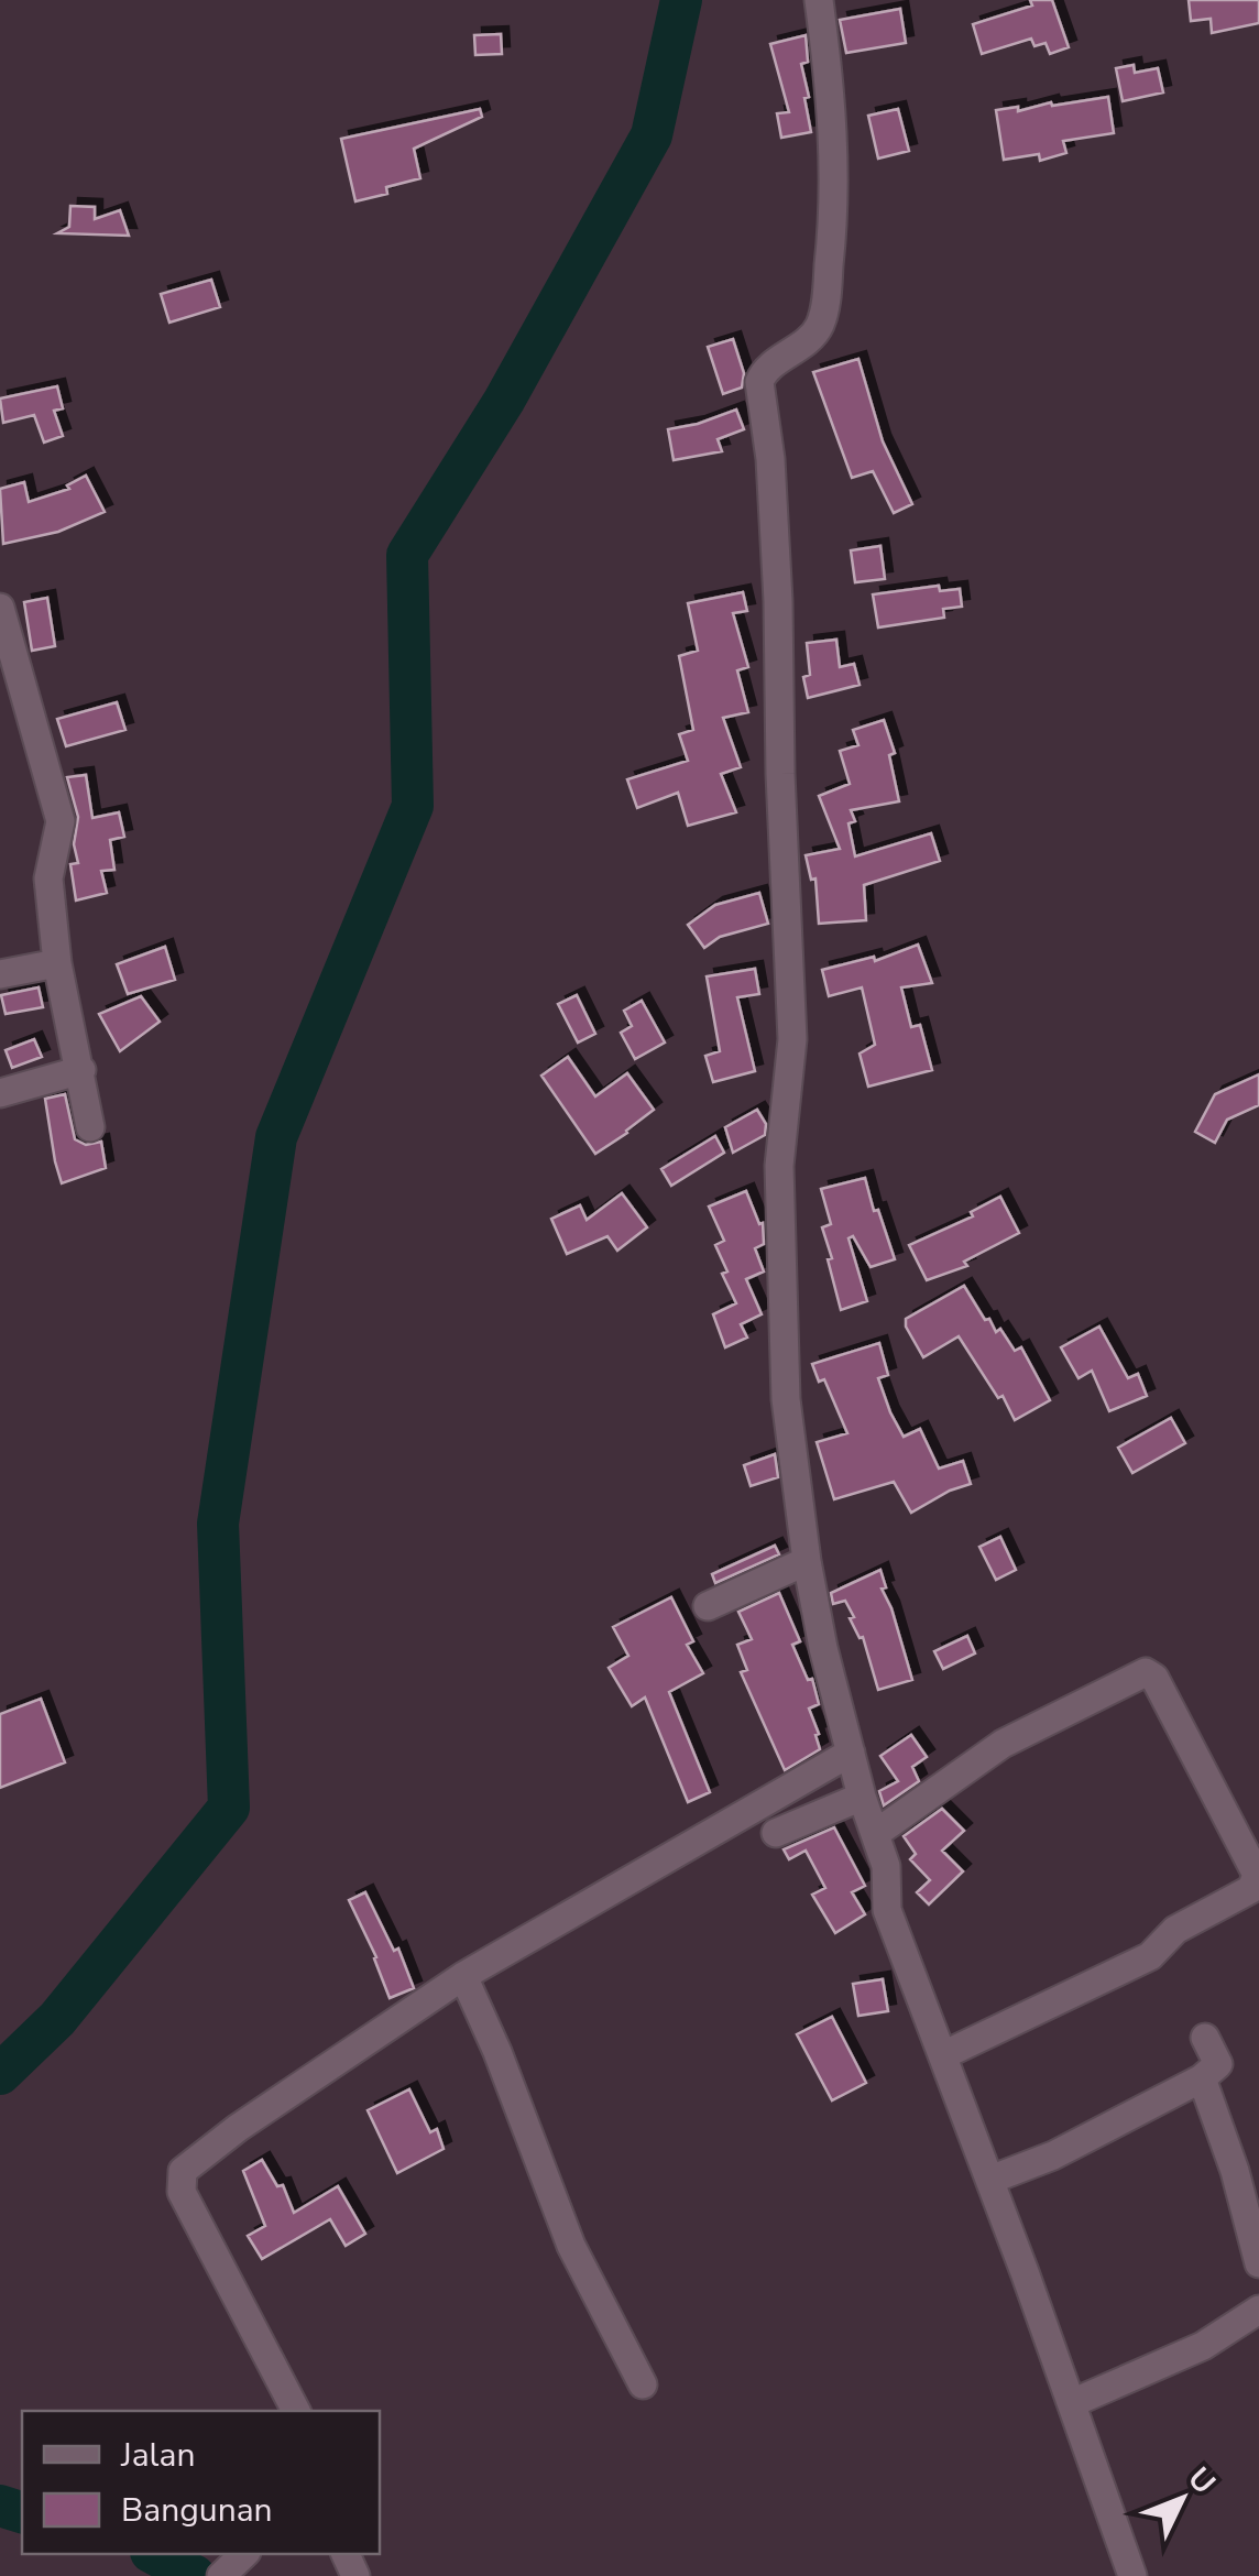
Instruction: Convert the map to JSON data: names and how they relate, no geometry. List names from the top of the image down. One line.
{"legend":["Jalan","Bangunan"],"north":"top right"}
